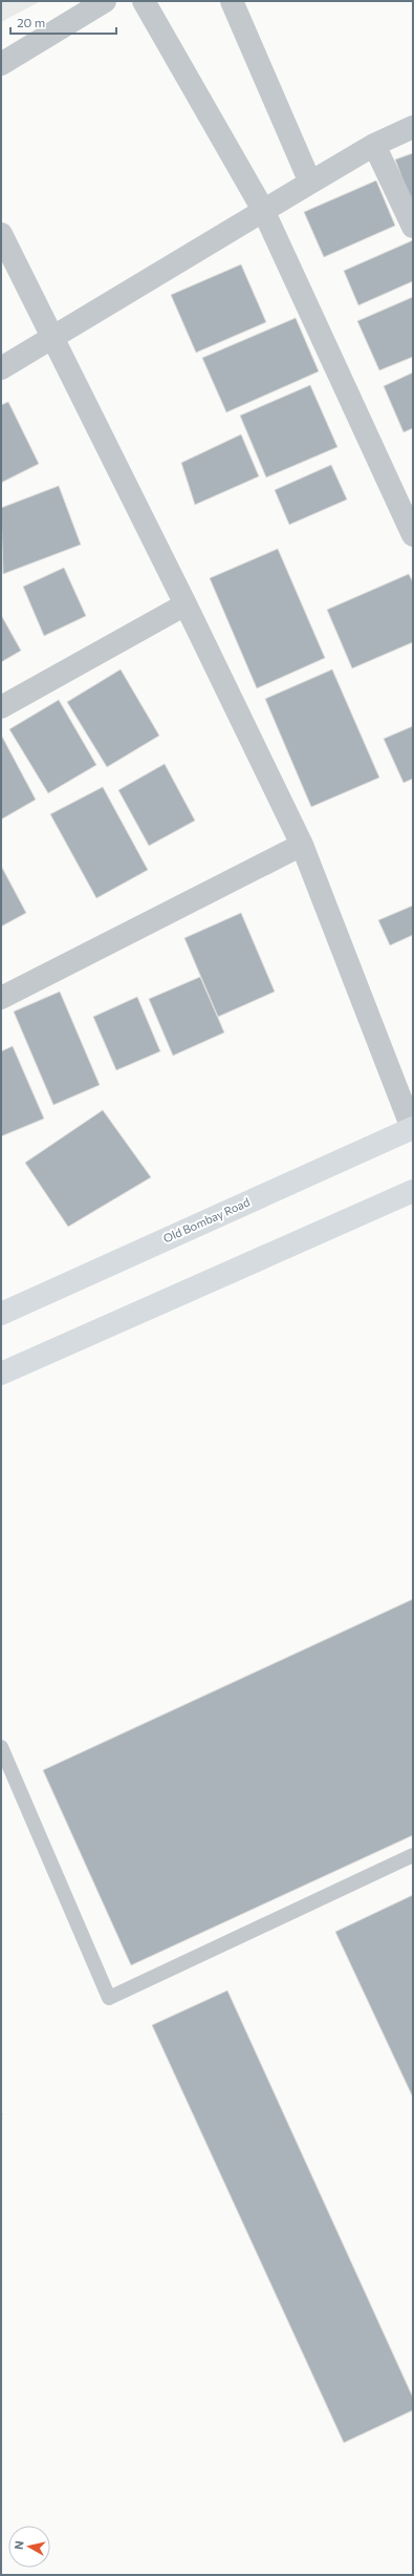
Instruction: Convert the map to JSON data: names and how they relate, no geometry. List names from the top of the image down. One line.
{"streets":{"main road":["Old Bombay Road"]},"scale_bar":"20 m","north":"left"}
